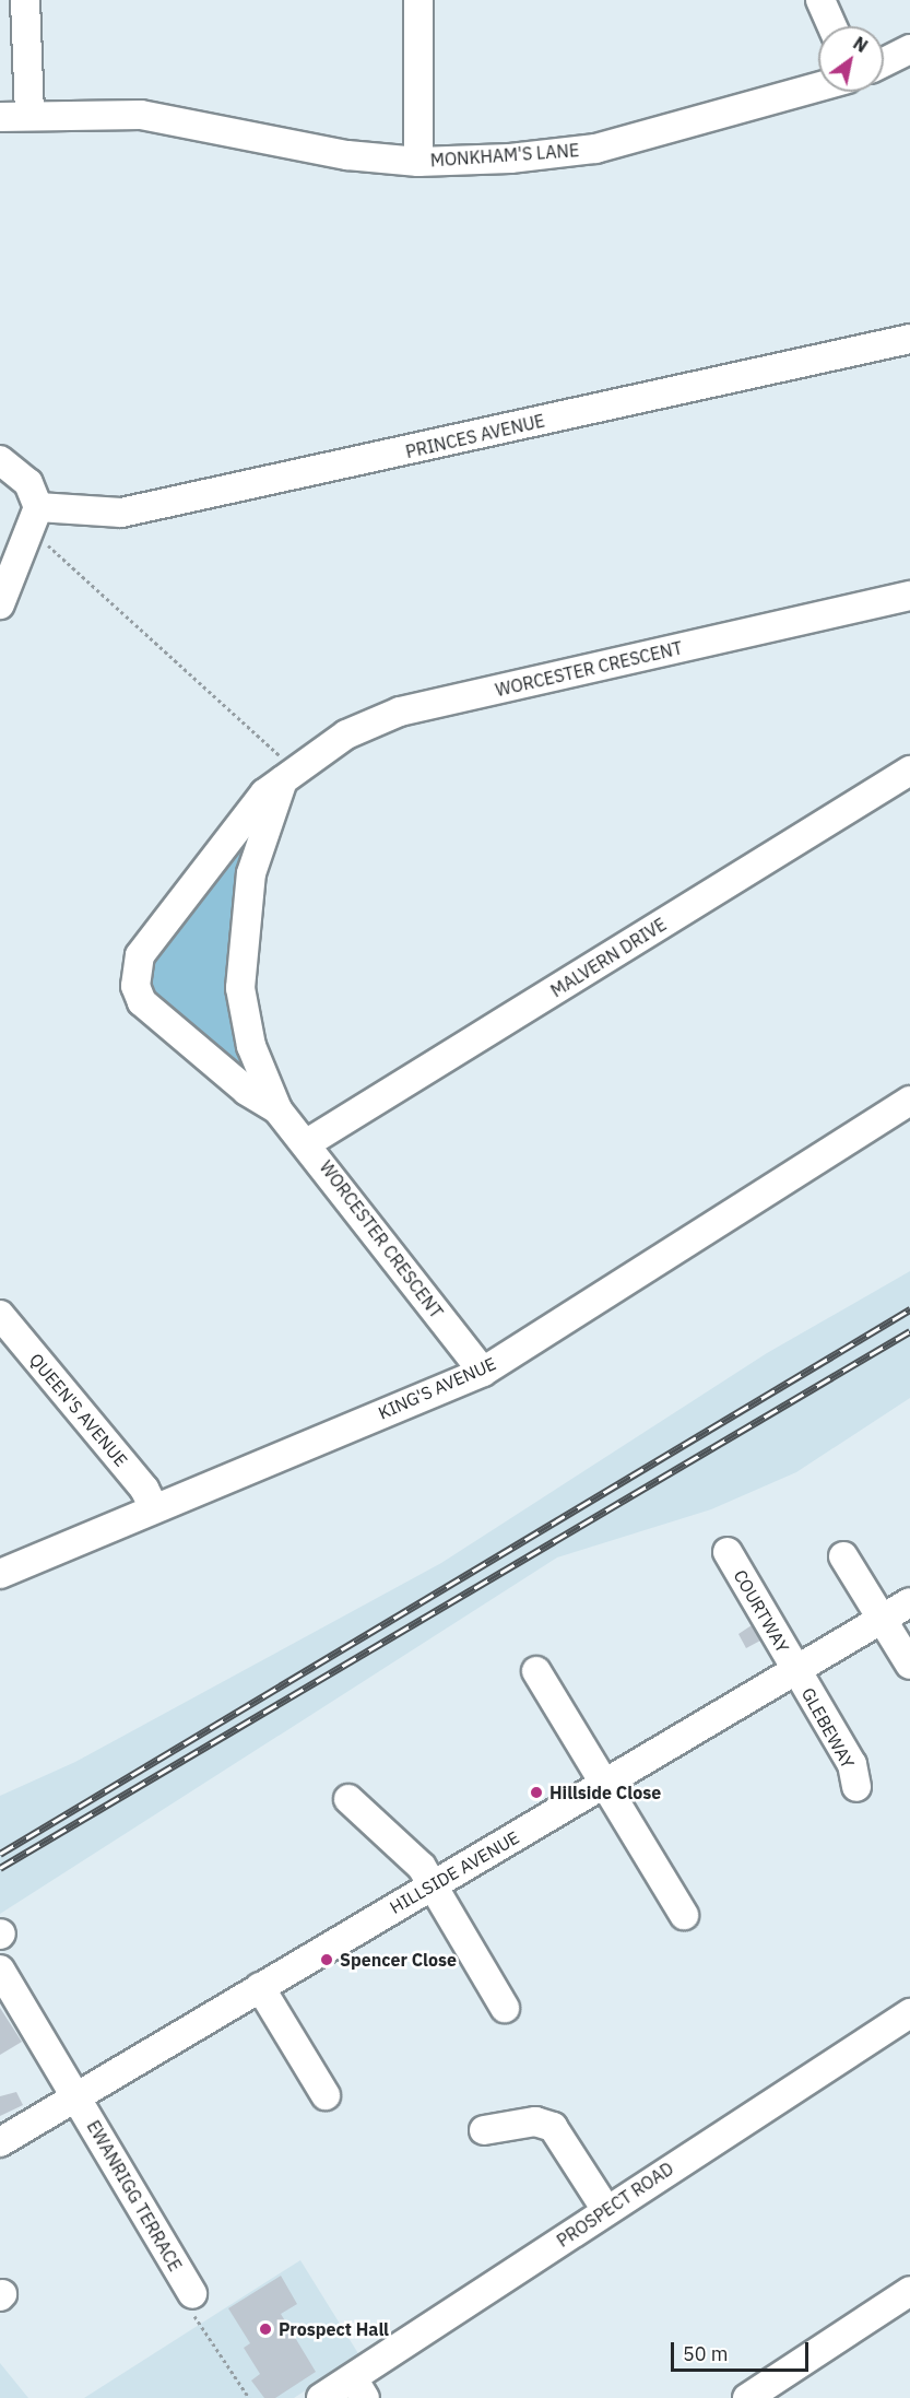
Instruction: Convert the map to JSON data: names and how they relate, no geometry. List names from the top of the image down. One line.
{"streets":{"street":["MONKHAM'S LANE","PRINCES AVENUE","WORCESTER CRESCENT","MALVERN DRIVE","KING'S AVENUE","QUEEN'S AVENUE","COURTWAY","GLEBEWAY","HILLSIDE AVENUE","EWANRIGG TERRACE","PROSPECT ROAD"]},"crossings":[["WORCESTER CRESCENT","MALVERN DRIVE"],["WORCESTER CRESCENT","KING'S AVENUE"],["KING'S AVENUE","QUEEN'S AVENUE"],["COURTWAY","GLEBEWAY"],["COURTWAY","HILLSIDE AVENUE"],["GLEBEWAY","HILLSIDE AVENUE"],["HILLSIDE AVENUE","EWANRIGG TERRACE"]],"places":["Hillside Close","Spencer Close","Prospect Hall"],"scale_bar":"50 m","north":"top right"}
